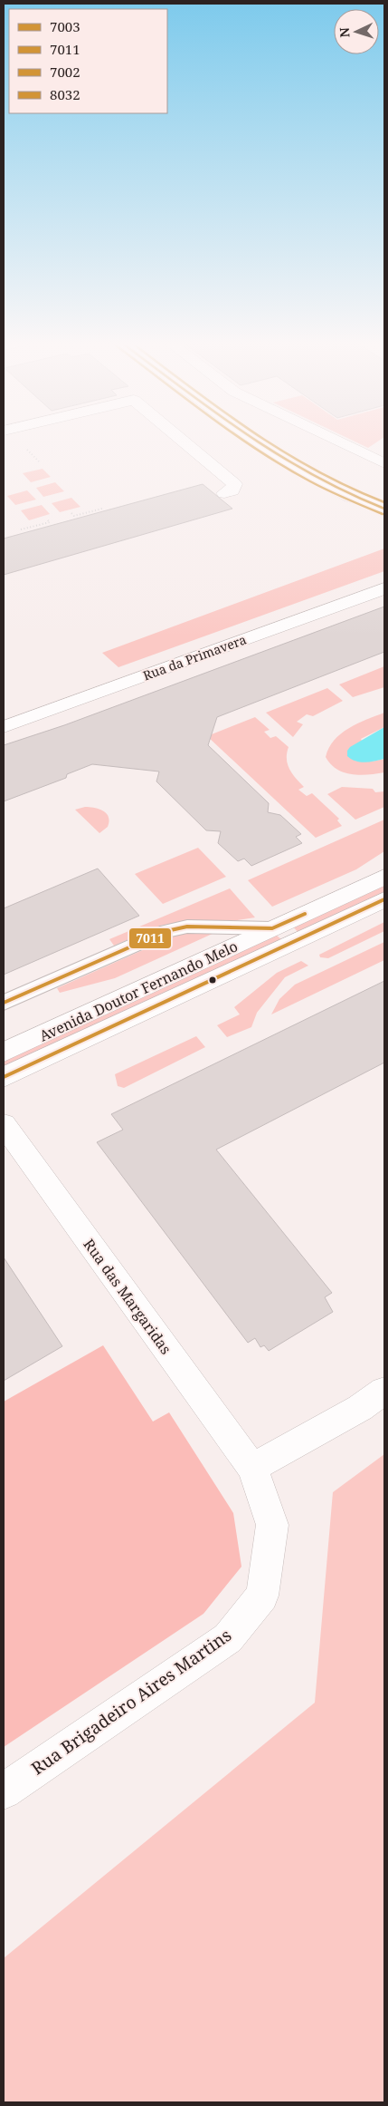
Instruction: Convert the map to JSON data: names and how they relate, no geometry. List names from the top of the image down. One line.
{"streets":{"street":["Rua da Primavera","Avenida Doutor Fernando Melo","Rua das Margaridas","Rua Brigadeiro Aires Martins"]},"crossings":[["Rua das Margaridas","Rua Brigadeiro Aires Martins"]],"lines":["transit line 7003","transit line 7002","transit line 8032","transit line 7011"],"legend":["7003","7011","7002","8032"],"north":"left"}
